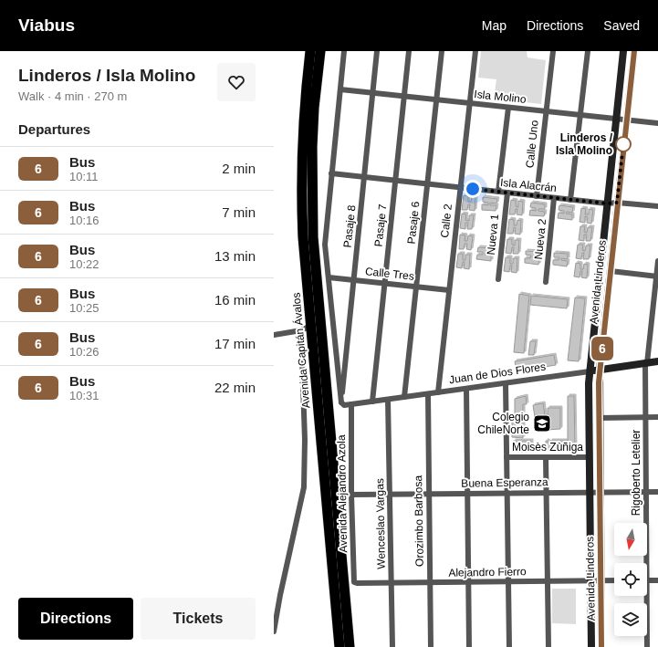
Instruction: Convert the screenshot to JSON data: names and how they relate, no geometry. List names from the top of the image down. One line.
{"streets":{"highway":["Avenida Capitán Ávalos"],"street":["Isla Molino","Calle Uno","Isla Alacrán","Calle 2","Pasaje 6","Pasaje 7","Pasaje 8","Nueva 1","Nueva 2","Calle Tres","Avenida Linderos","Juan de Dios Flores","Moisès Zùñiga","Rigoberto Letelier","Buena Esperanza","Avenida Alejandro Azola","Orozimbo Barbosa","Wenceslao Vargas","Alejandro Fierro"]},"crossings":[["Isla Molino","Calle Uno"],["Isla Molino","Calle 2"],["Isla Molino","Pasaje 6"],["Isla Molino","Pasaje 7"],["Isla Molino","Pasaje 8"],["Isla Molino","Avenida Linderos"],["Calle Uno","Isla Alacrán"],["Isla Alacrán","Calle 2"],["Isla Alacrán","Pasaje 6"],["Isla Alacrán","Pasaje 7"],["Isla Alacrán","Pasaje 8"],["Isla Alacrán","Nueva 1"],["Isla Alacrán","Nueva 2"],["Isla Alacrán","Avenida Linderos"],["Calle 2","Calle Tres"],["Calle 2","Juan de Dios Flores"],["Pasaje 6","Calle Tres"],["Pasaje 6","Juan de Dios Flores"],["Pasaje 7","Calle Tres"],["Pasaje 7","Juan de Dios Flores"],["Pasaje 8","Calle Tres"],["Pasaje 8","Juan de Dios Flores"],["Avenida Linderos","Juan de Dios Flores"],["Avenida Linderos","Moisès Zùñiga"],["Avenida Linderos","Buena Esperanza"],["Avenida Linderos","Alejandro Fierro"],["Juan de Dios Flores","Rigoberto Letelier"],["Juan de Dios Flores","Avenida Alejandro Azola"],["Juan de Dios Flores","Orozimbo Barbosa"],["Juan de Dios Flores","Wenceslao Vargas"],["Rigoberto Letelier","Buena Esperanza"],["Buena Esperanza","Avenida Alejandro Azola"],["Buena Esperanza","Orozimbo Barbosa"],["Buena Esperanza","Wenceslao Vargas"],["Avenida Alejandro Azola","Alejandro Fierro"],["Orozimbo Barbosa","Alejandro Fierro"],["Wenceslao Vargas","Alejandro Fierro"]],"places":{"other":["Linderos / Isla Molino"],"school or university":["Colegio ChileNorte"]},"lines":["bus line 6"],"north":"bottom","page":{"header":"Viabus","nav":["Map","Directions","Saved"],"heading":[["Linderos / Isla Molino","Walk · 4 min · 270 m"],"Departures"],"on_map":"6","list":[{"mark":"6","name":"Bus","note":"10:11","value":"2 min"},{"mark":"6","name":"Bus","note":"10:16","value":"7 min"},{"mark":"6","name":"Bus","note":"10:22","value":"13 min"},{"mark":"6","name":"Bus","note":"10:25","value":"16 min"},{"mark":"6","name":"Bus","note":"10:26","value":"17 min"},{"mark":"6","name":"Bus","note":"10:31","value":"22 min"}],"buttons":["Directions","Tickets"]}}
